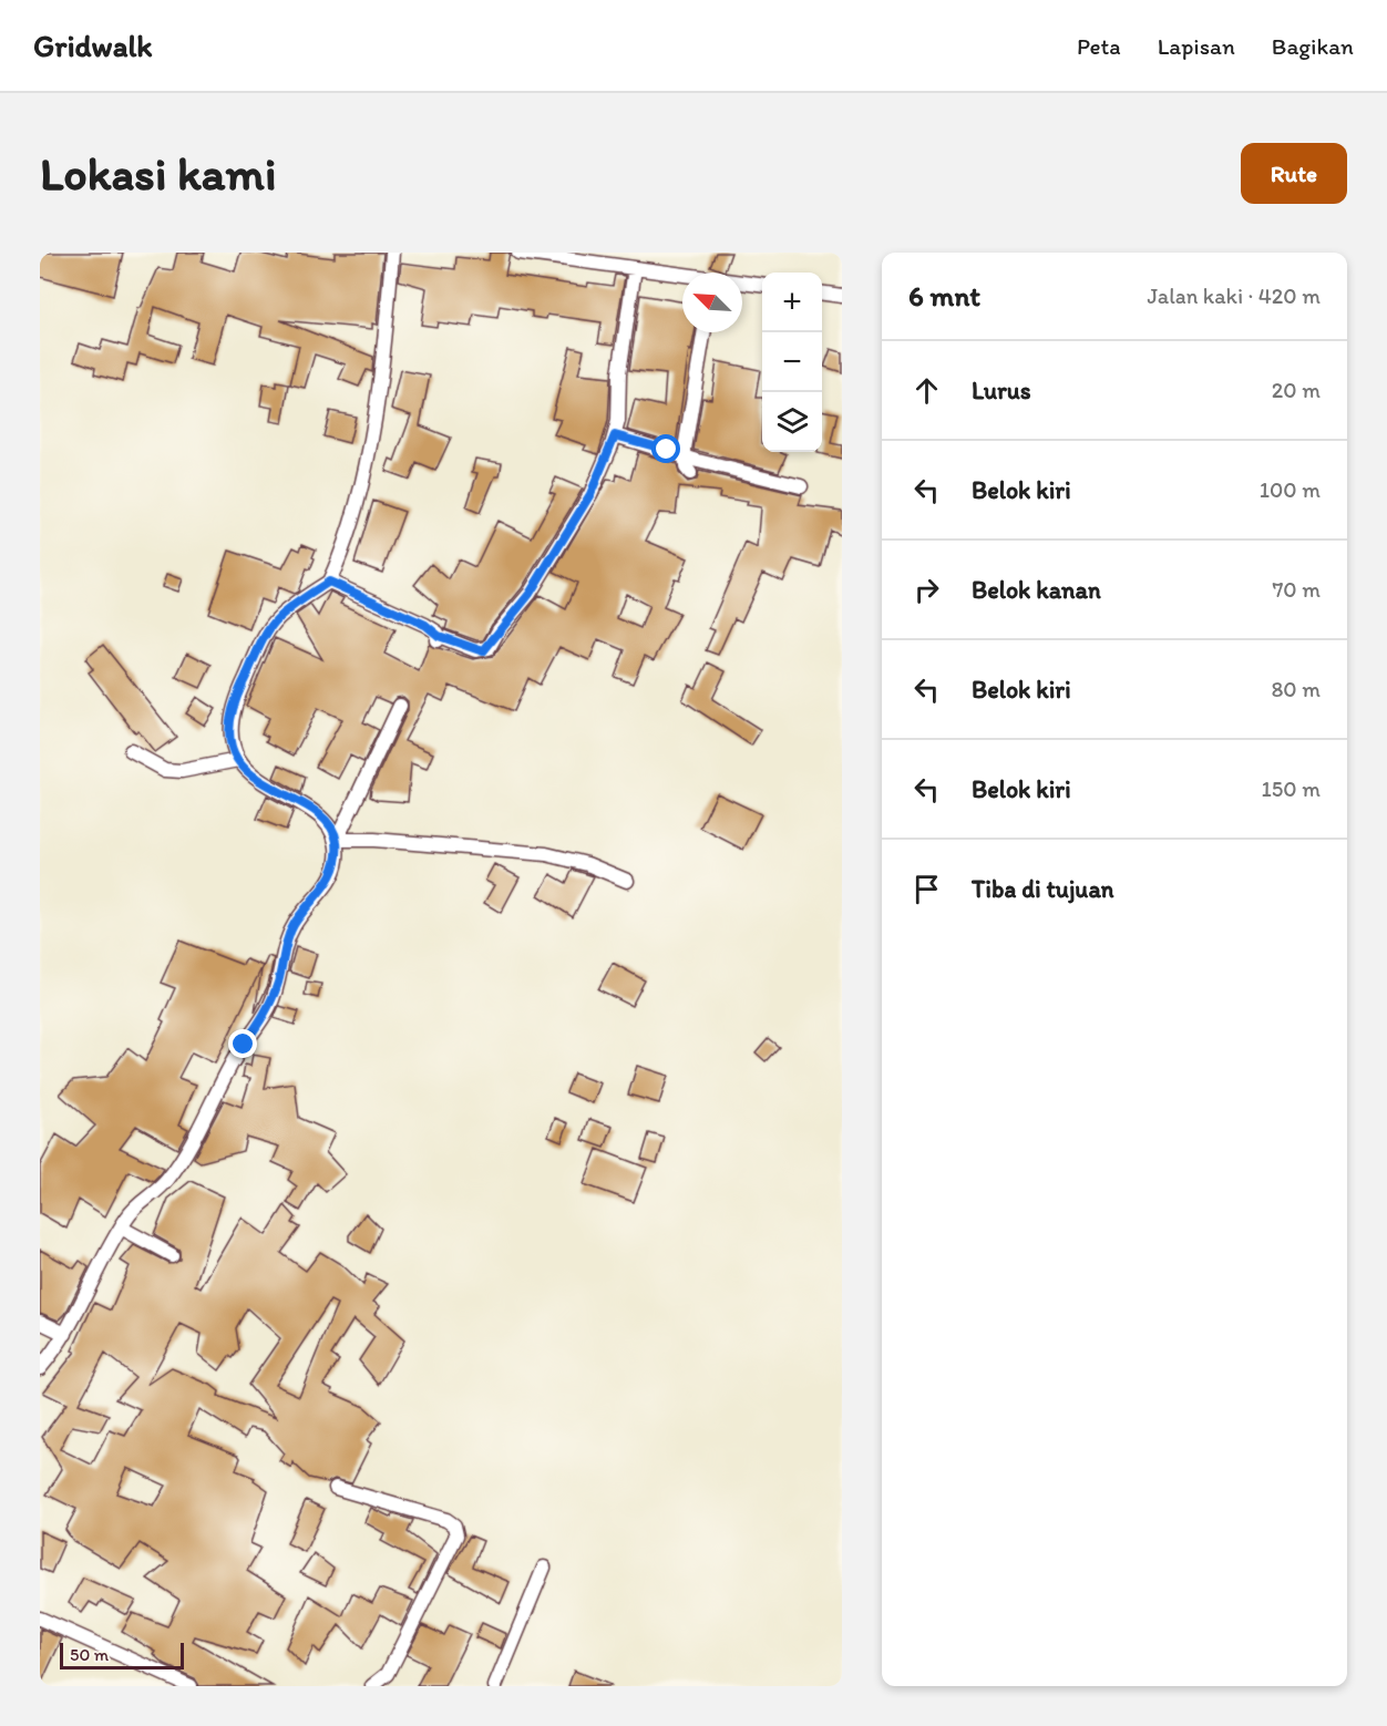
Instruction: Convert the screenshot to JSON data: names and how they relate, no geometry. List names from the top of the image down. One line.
{"scale_bar":"50 m","north":"top left","page":{"header":"Gridwalk","nav":["Peta","Lapisan","Bagikan"],"buttons":"Rute","title":"Lokasi kami","heading":["6 mnt","Jalan kaki · 420 m"],"map_buttons":["+","−"],"list":[["Lurus","20 m"],["Belok kiri","100 m"],["Belok kanan","70 m"],["Belok kiri","80 m"],["Belok kiri","150 m"],"Tiba di tujuan"],"scale":"50 m"}}
